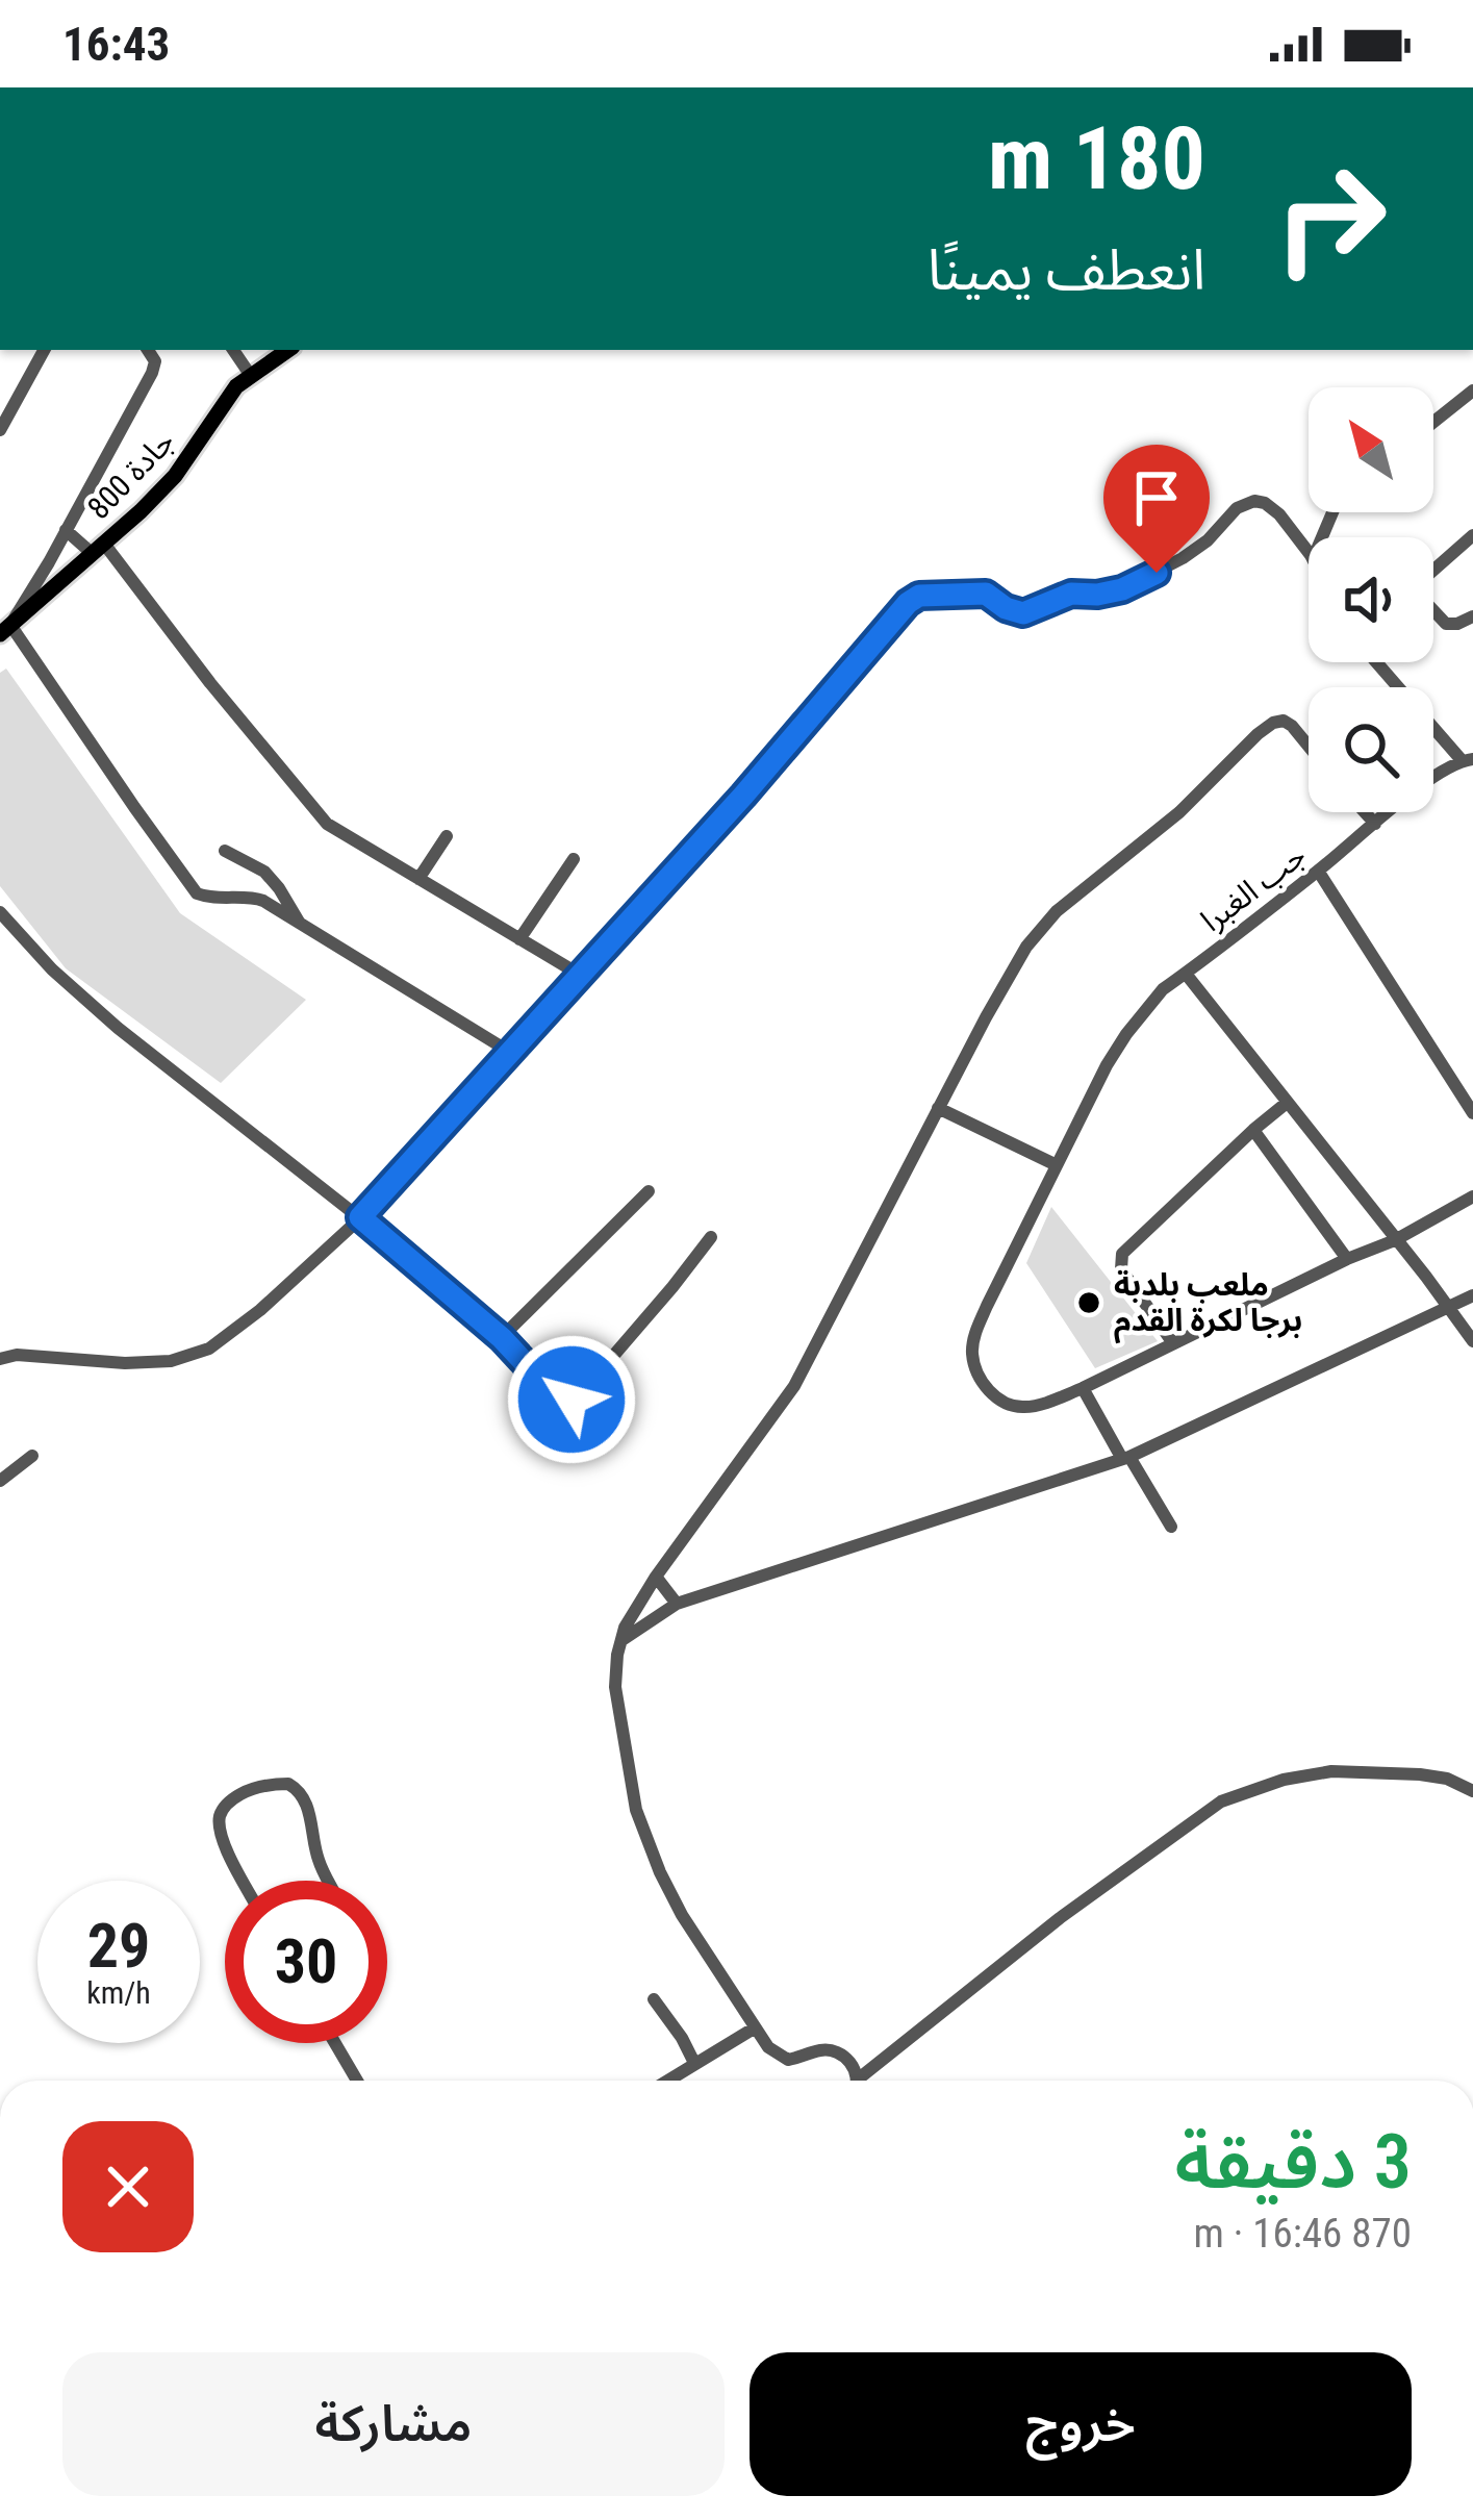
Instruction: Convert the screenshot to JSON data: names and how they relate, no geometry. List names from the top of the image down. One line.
{"streets":{"main road":["جادة 800"],"street":["جب الغبرا"]},"places":["ملعب بلدبة برجا لكرة القدم"],"north":"top left","page":{"status":"16:43","turn":["180 m","انعطف يمينًا"],"speed":"29 km/h","limit":"30","heading":["3 دقيقة","870 m · 16:46"],"buttons":["خروج","مشاركة"]}}
